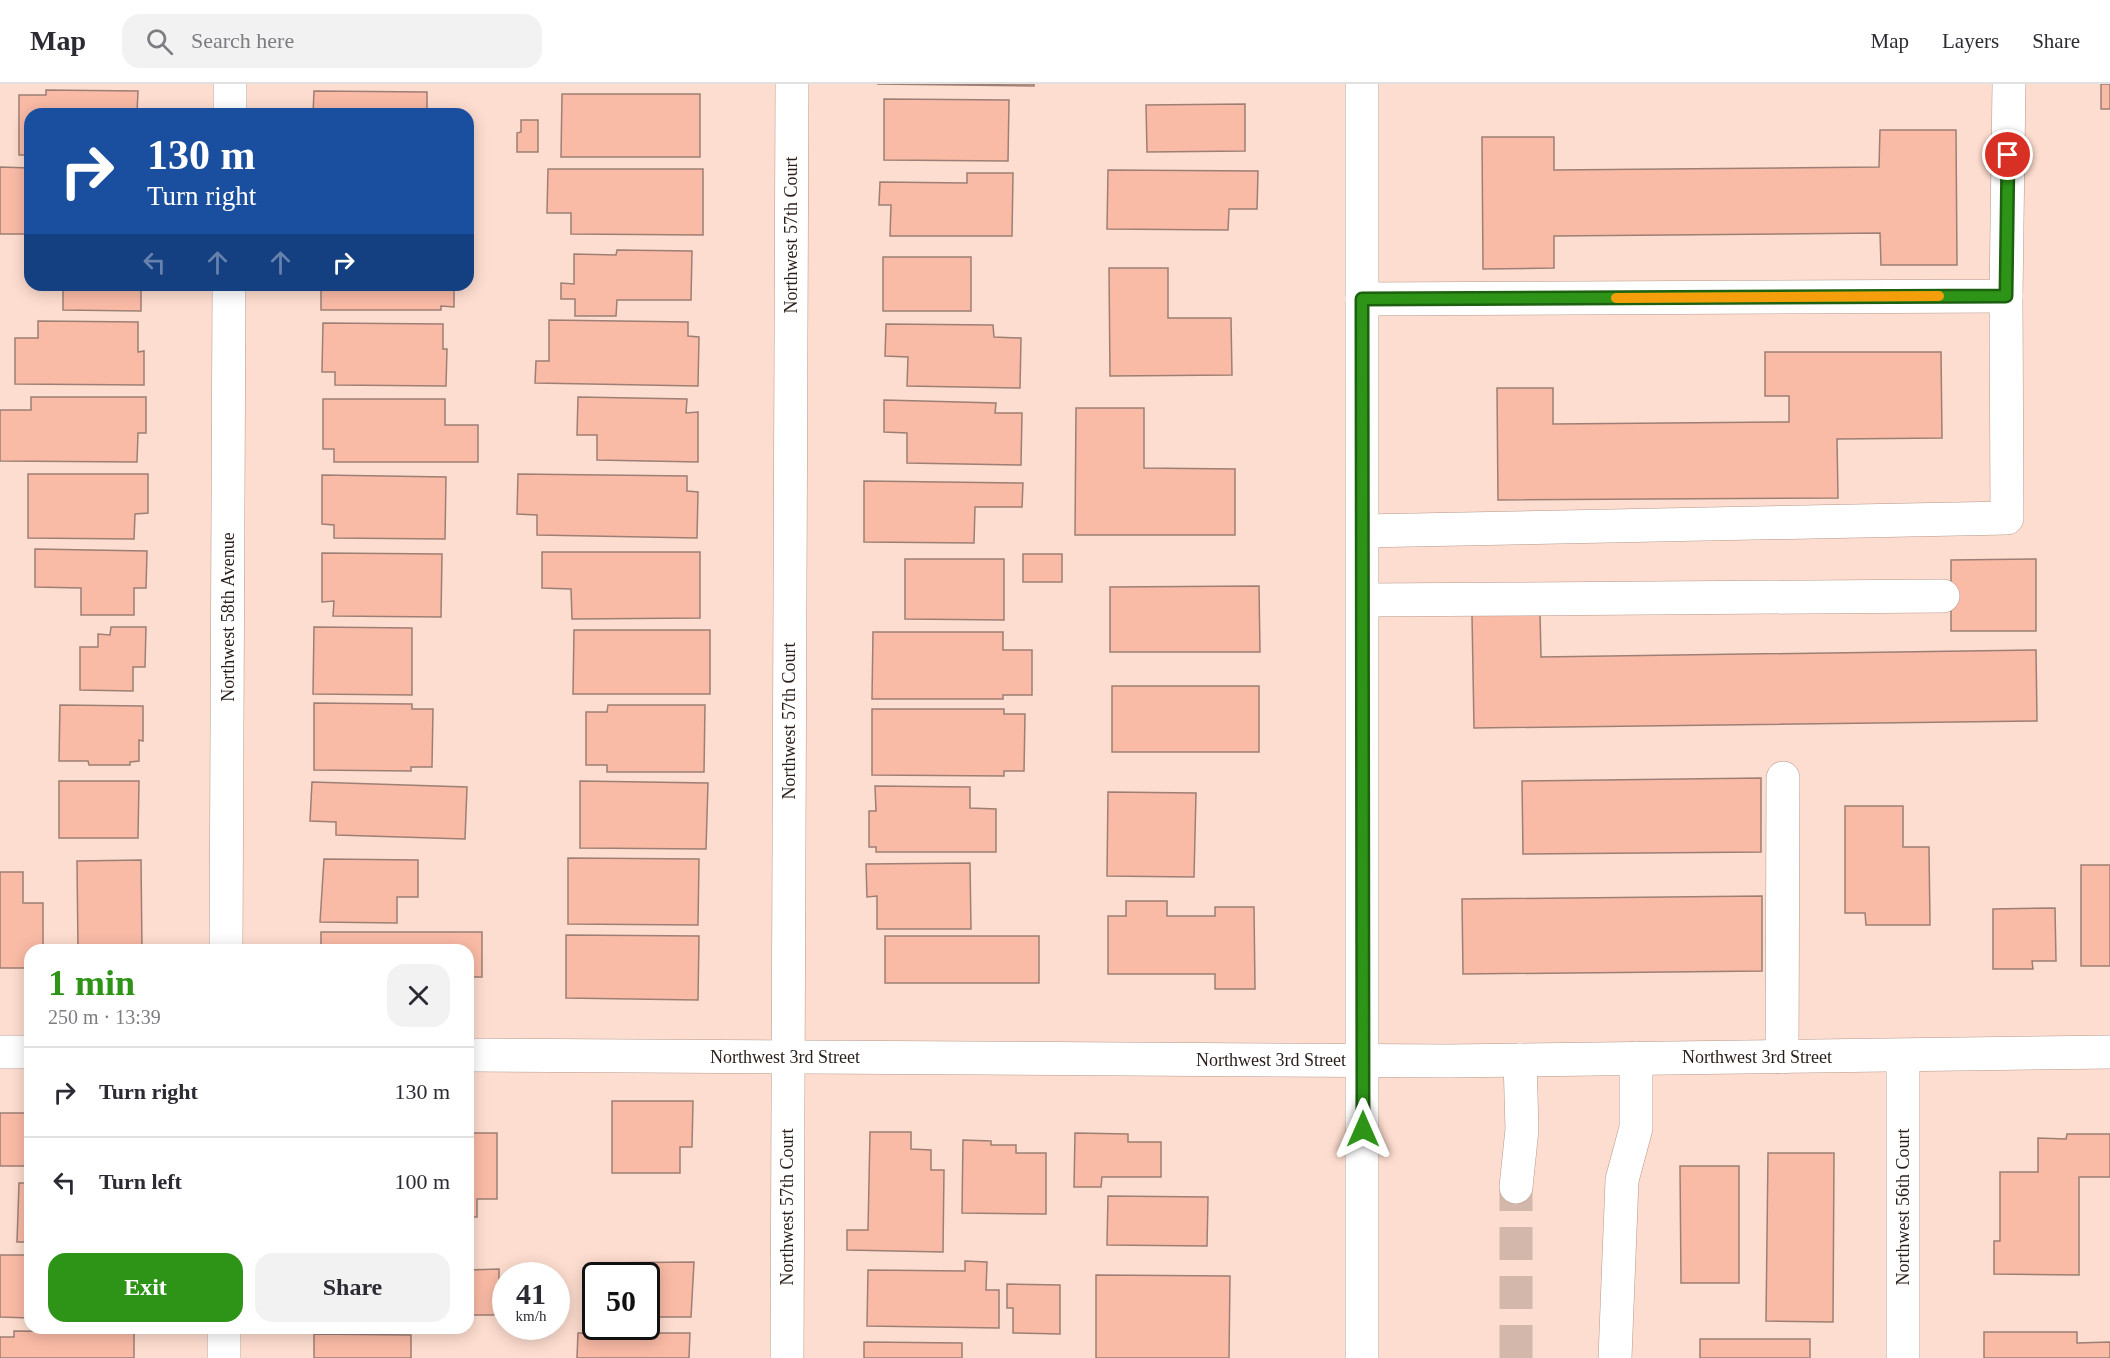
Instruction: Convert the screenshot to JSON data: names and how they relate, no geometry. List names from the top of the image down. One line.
{"streets":{"street":["Northwest 57th Court","Northwest 58th Avenue","Northwest 3rd Street","Northwest 56th Court"]},"crossings":[["Northwest 57th Court","Northwest 3rd Street"],["Northwest 3rd Street","Northwest 56th Court"]],"page":{"header":"Map","search":"Search here","nav":["Map","Layers","Share"],"turn":["130 m","Turn right"],"heading":["1 min","250 m · 13:39"],"list":[{"name":"Turn right","value":"130 m"},{"name":"Turn left","value":"100 m"}],"buttons":["Exit","Share"],"speed":"41 km/h","limit":"50"}}
